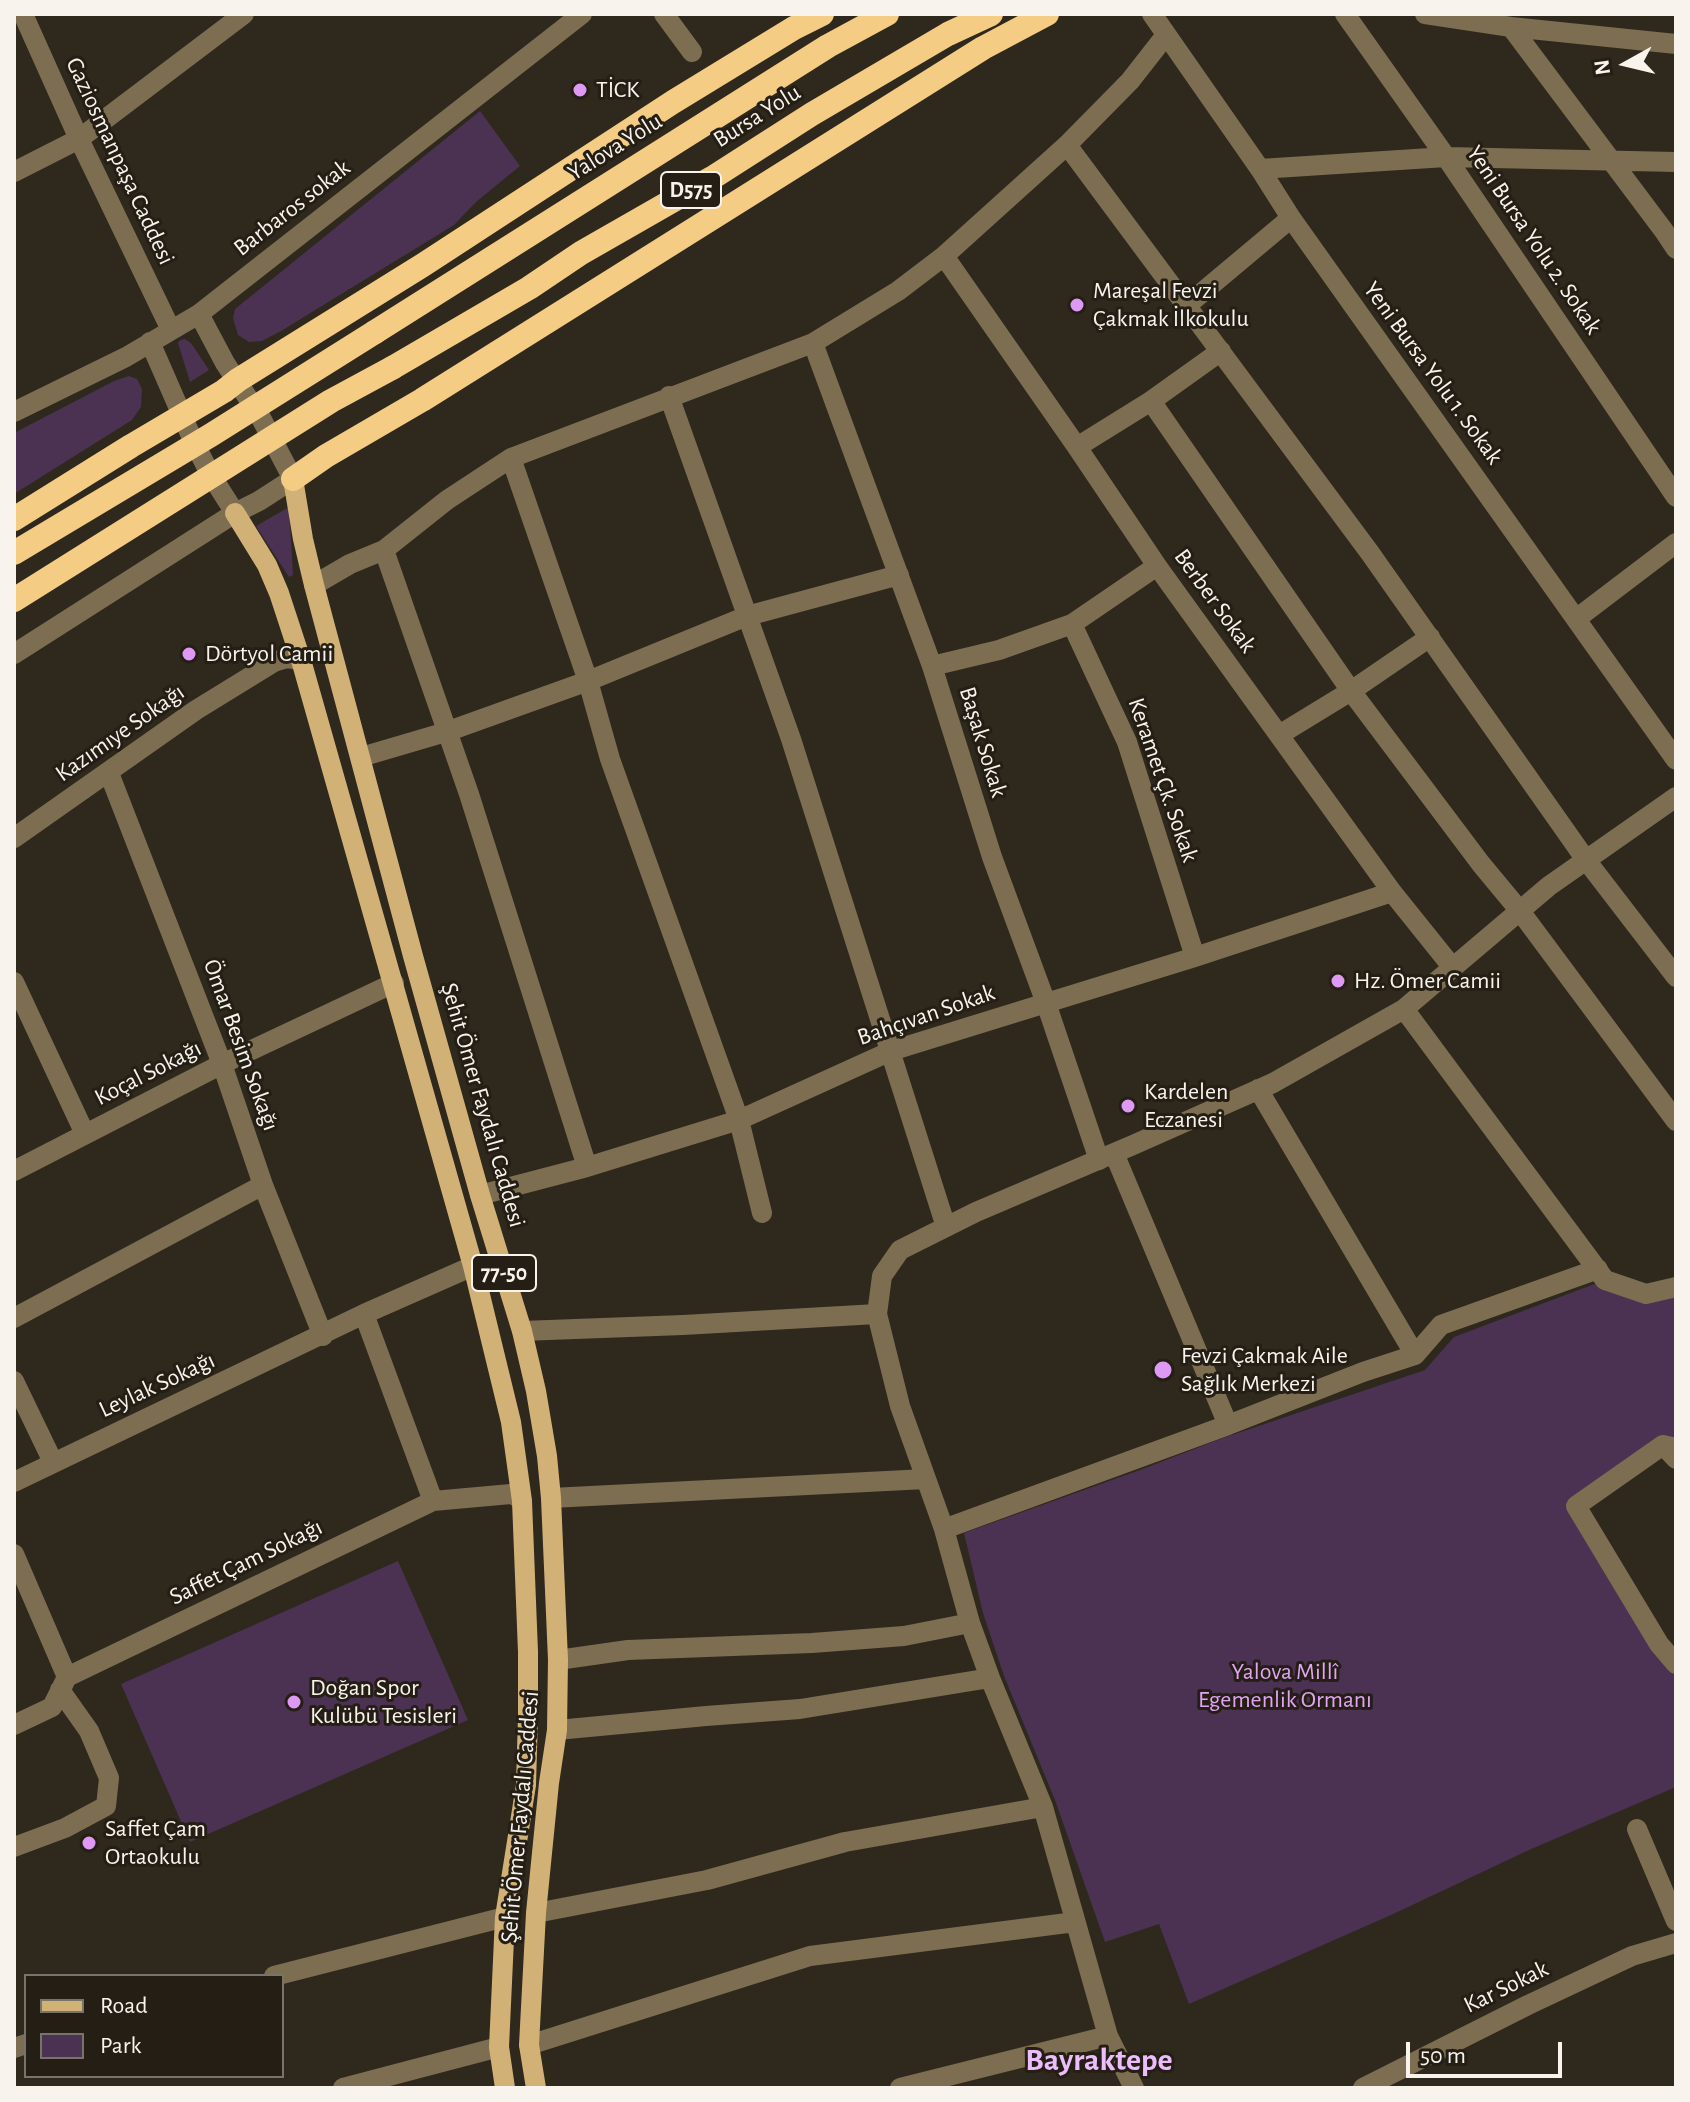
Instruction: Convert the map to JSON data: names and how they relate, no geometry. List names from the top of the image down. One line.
{"streets":{"highway":["Bursa Yolu","Yalova Yolu","D575"],"main road":["Şehit Ömer Faydalı Caddesi","77-50"],"street":["Gaziosmanpaşa Caddesi","Barbaros sokak","Yeni Bursa Yolu 2. Sokak","Yeni Bursa Yolu 1. Sokak","Berber Sokak","Kazımıye Sokağı","Başak Sokak","Keramet Çk. Sokak","Bahçıvan Sokak","Ömar Besim Sokağı","Koçal Sokağı","Leylak Sokağı","Saffet Çam Sokağı","Kar Sokak"]},"crossings":[["Gaziosmanpaşa Caddesi","Barbaros sokak"],["Berber Sokak","Bahçıvan Sokak"],["Kazımıye Sokağı","Ömar Besim Sokağı"],["Kazımıye Sokağı","Şehit Ömer Faydalı Caddesi"],["Başak Sokak","Bahçıvan Sokak"],["Keramet Çk. Sokak","Bahçıvan Sokak"],["Bahçıvan Sokak","Şehit Ömer Faydalı Caddesi"],["Ömar Besim Sokağı","Koçal Sokağı"],["Ömar Besim Sokağı","Leylak Sokağı"],["Koçal Sokağı","Şehit Ömer Faydalı Caddesi"],["Şehit Ömer Faydalı Caddesi","Leylak Sokağı"],["Şehit Ömer Faydalı Caddesi","Saffet Çam Sokağı"]],"districts":["Bayraktepe"],"parks":["Yalova Millî Egemenlik Ormanı"],"places":["TİCK","Mareşal Fevzi Çakmak İlkokulu","Dörtyol Camii","Hz. Ömer Camii","Kardelen Eczanesi","Fevzi Çakmak Aile Sağlık Merkezi","Doğan Spor Kulübü Tesisleri","Saffet Çam Ortaokulu"],"legend":["Road","Park"],"scale_bar":"50 m","north":"left"}
